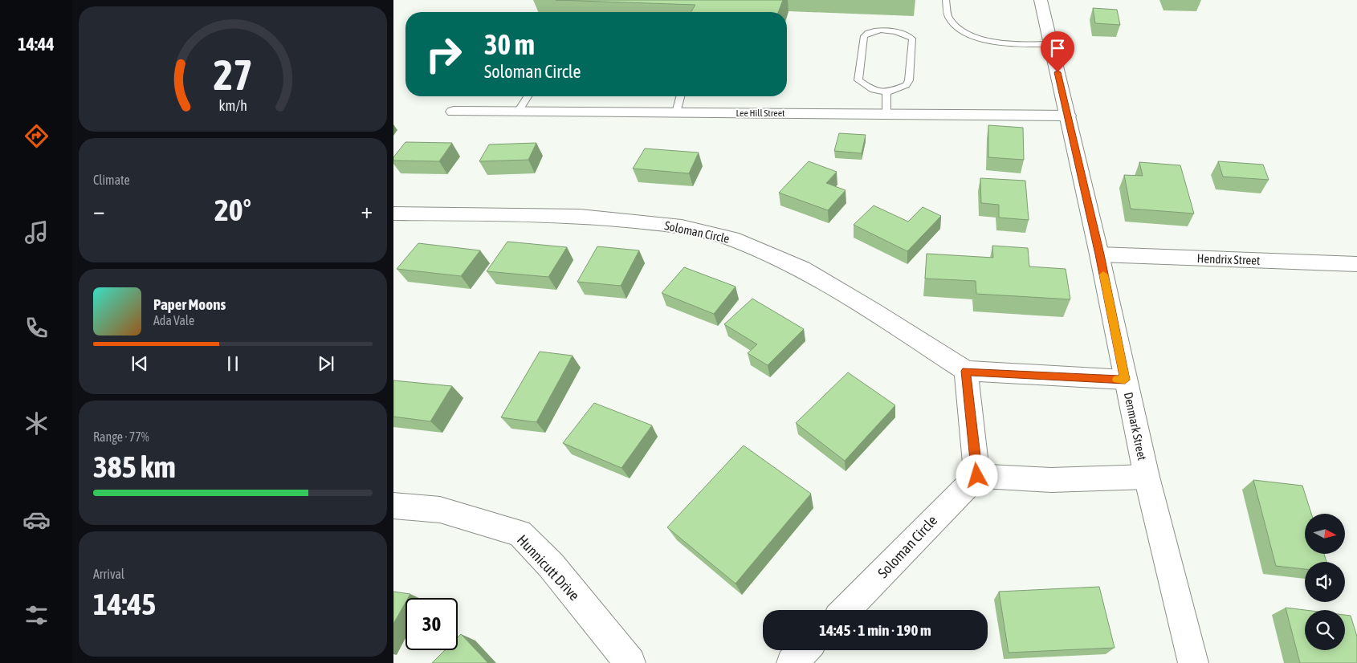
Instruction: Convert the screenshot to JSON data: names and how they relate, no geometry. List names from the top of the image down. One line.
{"streets":{"street":["Lee Hill Street","Soloman Circle","Hendrix Street","Denmark Street","Hunnicutt Drive"]},"crossings":[["Lee Hill Street","Denmark Street"],["Soloman Circle","Denmark Street"],["Hendrix Street","Denmark Street"]],"north":"right","page":{"tabs":"14:44","turn":["30 m","Soloman Circle"],"tile":["Climate",["Range · 77%","385 km"],["Arrival","14:45"]],"heat":["−","20°","+"],"song":["Paper Moons","Ada Vale"],"limit":"30","trip":"14:45 · 1 min · 190 m","gauge":["27","km/h"]}}
